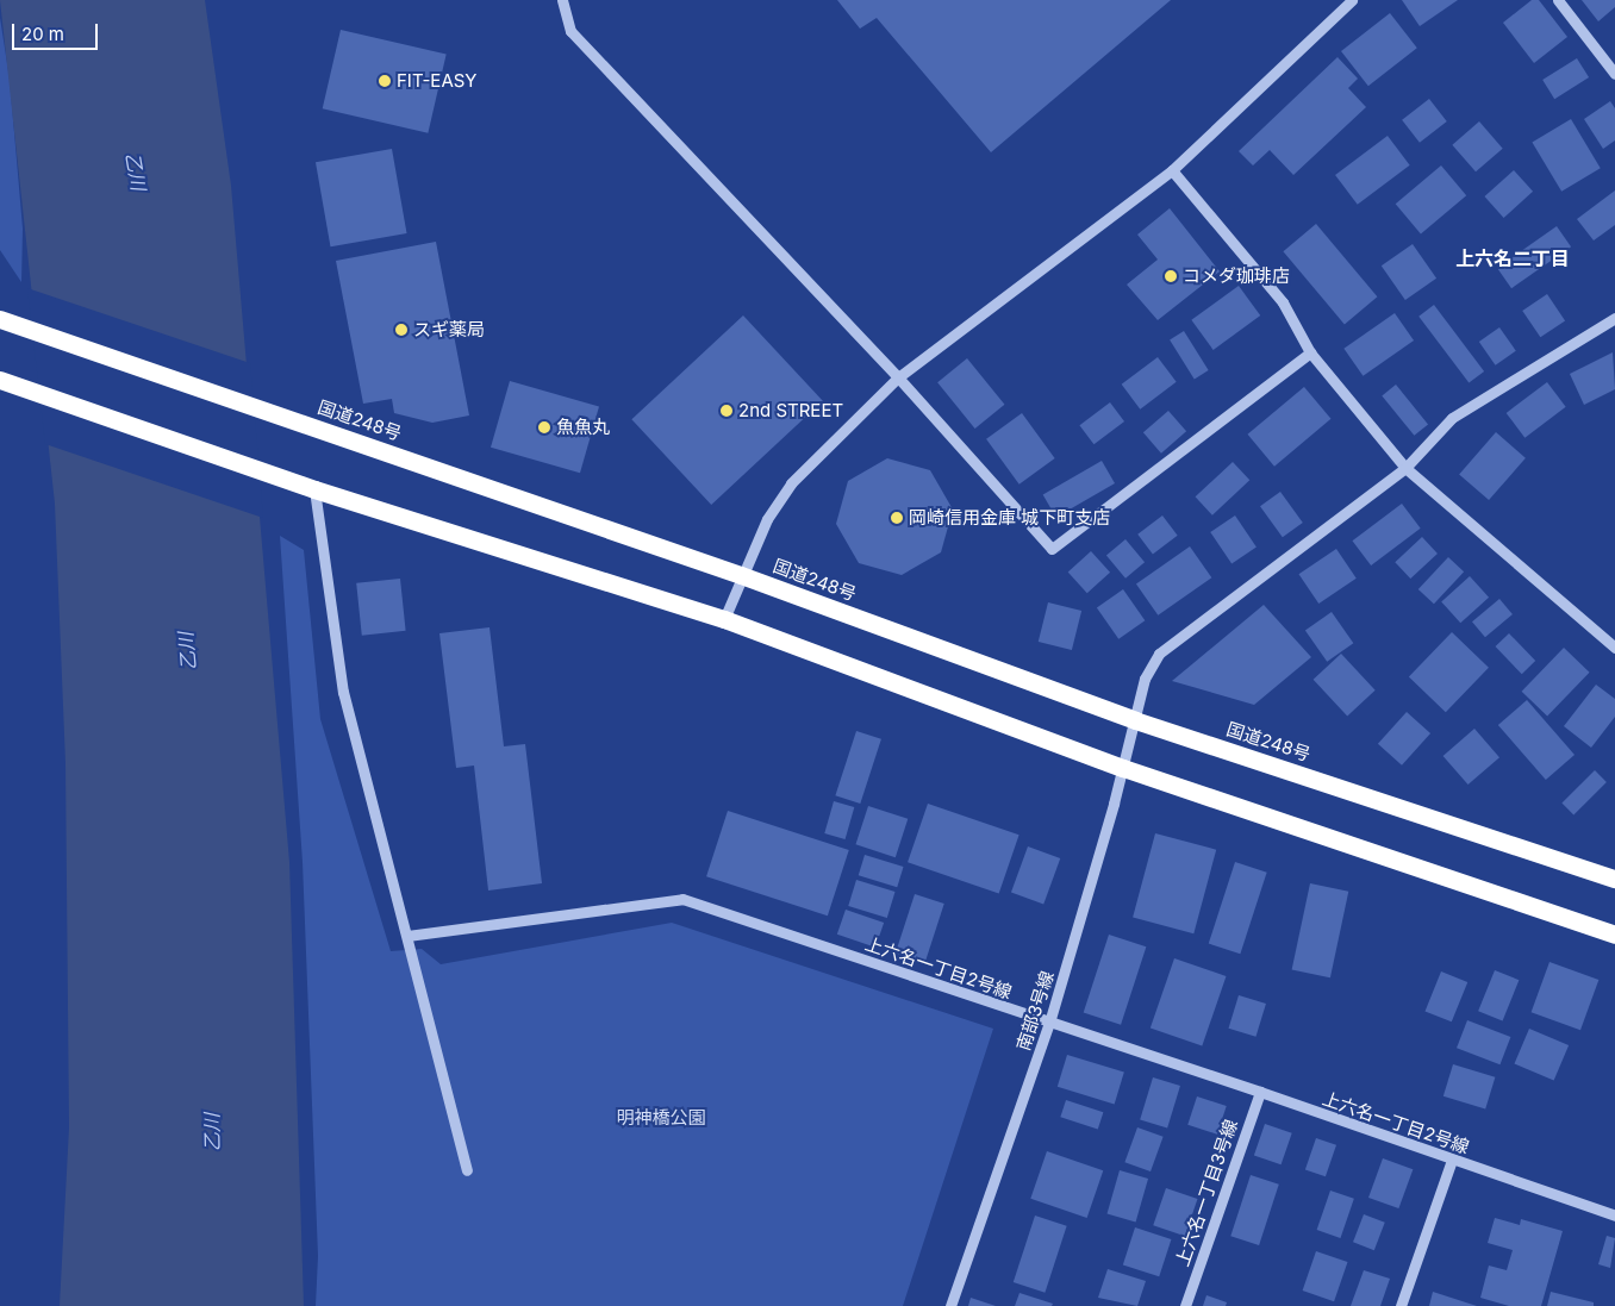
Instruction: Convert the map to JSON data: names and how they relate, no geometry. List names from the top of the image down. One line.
{"streets":{"highway":["国道248号"],"street":["上六名一丁目2号線","南部3号線","上六名一丁目3号線"]},"crossings":[["国道248号","南部3号線"],["上六名一丁目2号線","南部3号線"],["上六名一丁目2号線","上六名一丁目3号線"]],"districts":["上六名二丁目"],"water":["乙川"],"parks":["明神橋公園"],"places":["FIT-EASY","コメダ珈琲店","スギ薬局","2nd STREET","魚魚丸","岡崎信用金庫 城下町支店"],"scale_bar":"20 m"}
